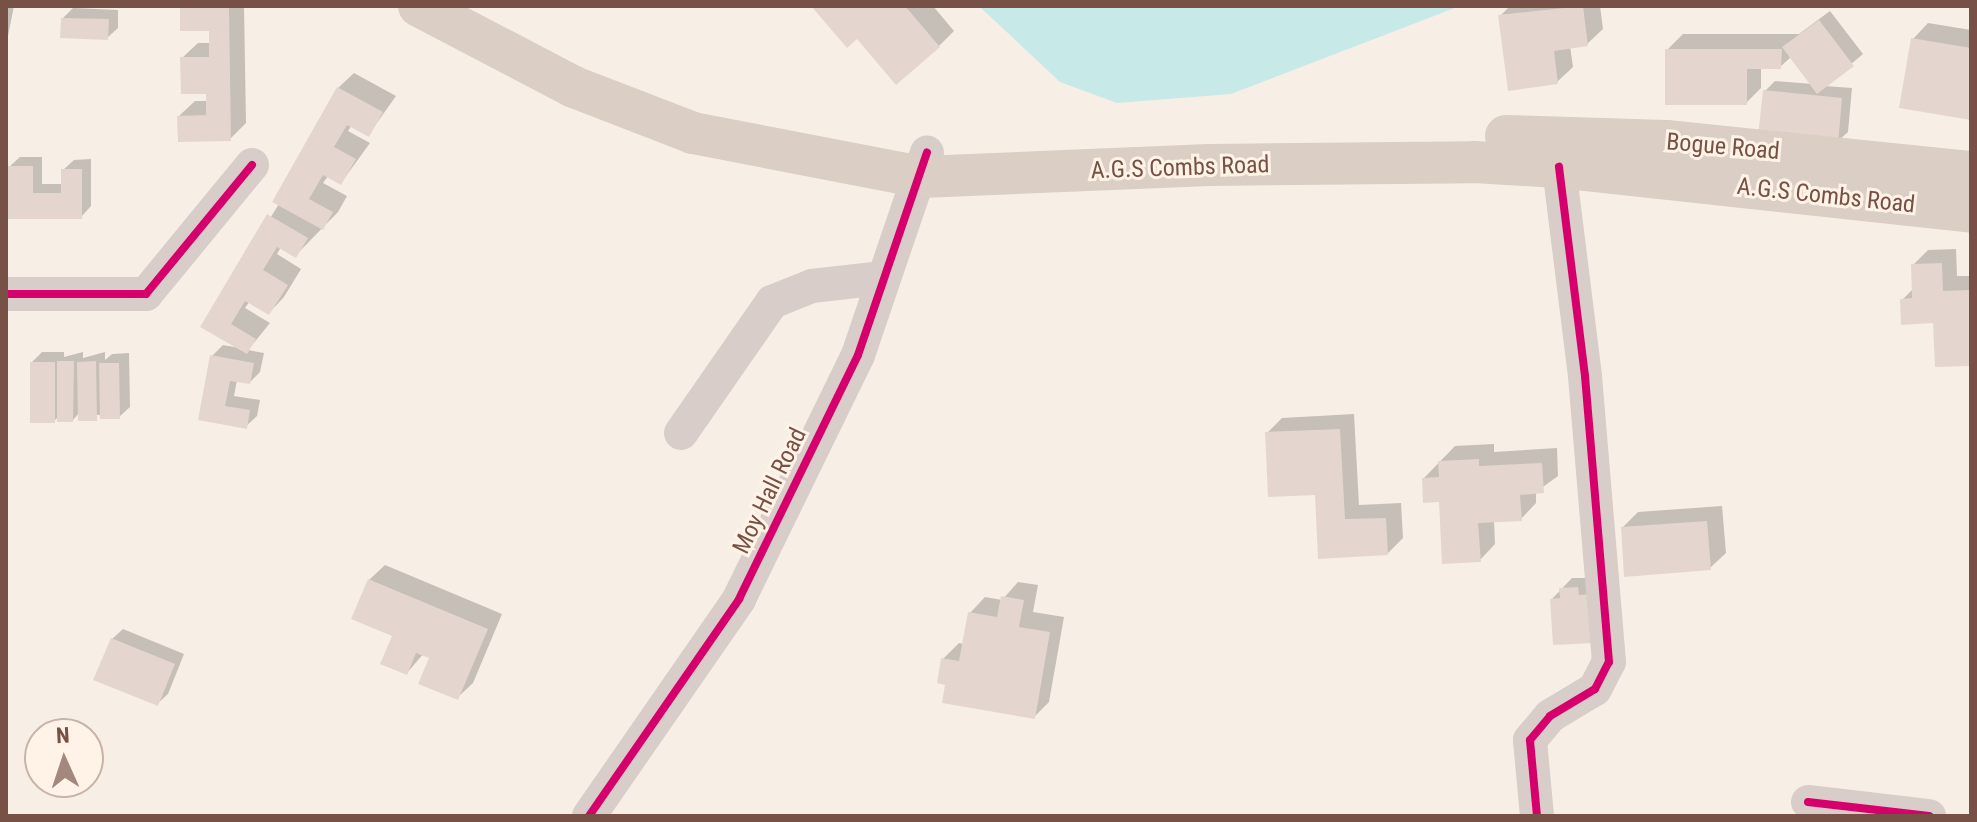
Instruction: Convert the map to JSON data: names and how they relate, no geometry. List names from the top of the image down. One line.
{"streets":{"main road":["Bogue Road","A.G.S Combs Road"],"street":["Moy Hall Road"]},"crossings":[["Bogue Road","A.G.S Combs Road"],["A.G.S Combs Road","Moy Hall Road"]],"north":"top"}
